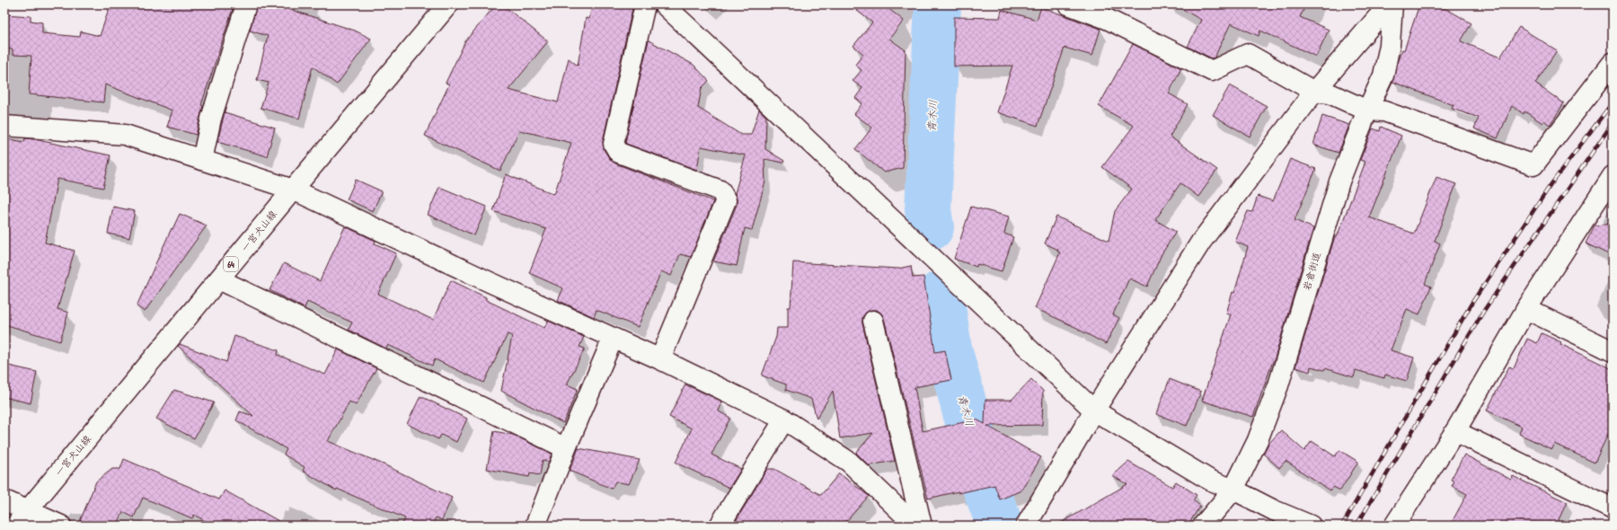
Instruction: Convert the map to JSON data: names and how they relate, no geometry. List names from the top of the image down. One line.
{"streets":{"street":["一宮犬山線","64","岩倉街道"]},"water":["青木川"]}
